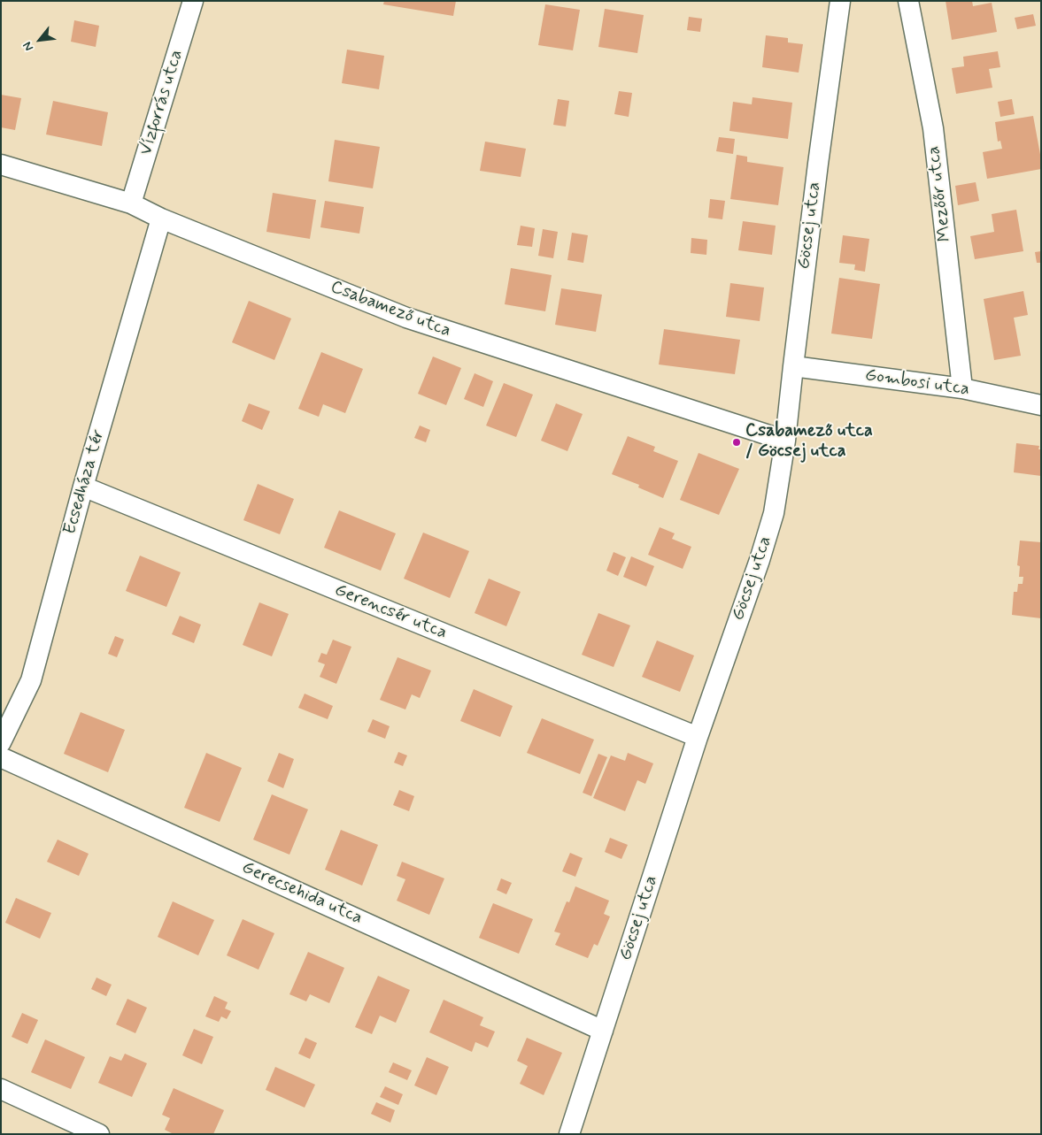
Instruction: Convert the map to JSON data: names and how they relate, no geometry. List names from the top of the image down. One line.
{"streets":{"street":["Vízforrás utca","Mezőőr utca","Göcsej utca","Csabamező utca","Gombosi utca","Ecsedháza tér","Gerencsér utca","Gerecsehida utca"]},"crossings":[["Vízforrás utca","Csabamező utca"],["Mezőőr utca","Gombosi utca"],["Göcsej utca","Csabamező utca"],["Göcsej utca","Gombosi utca"],["Göcsej utca","Gerencsér utca"],["Göcsej utca","Gerecsehida utca"],["Csabamező utca","Ecsedháza tér"],["Ecsedháza tér","Gerencsér utca"]],"places":["Csabamező utca / Göcsej utca"],"north":"bottom left"}
